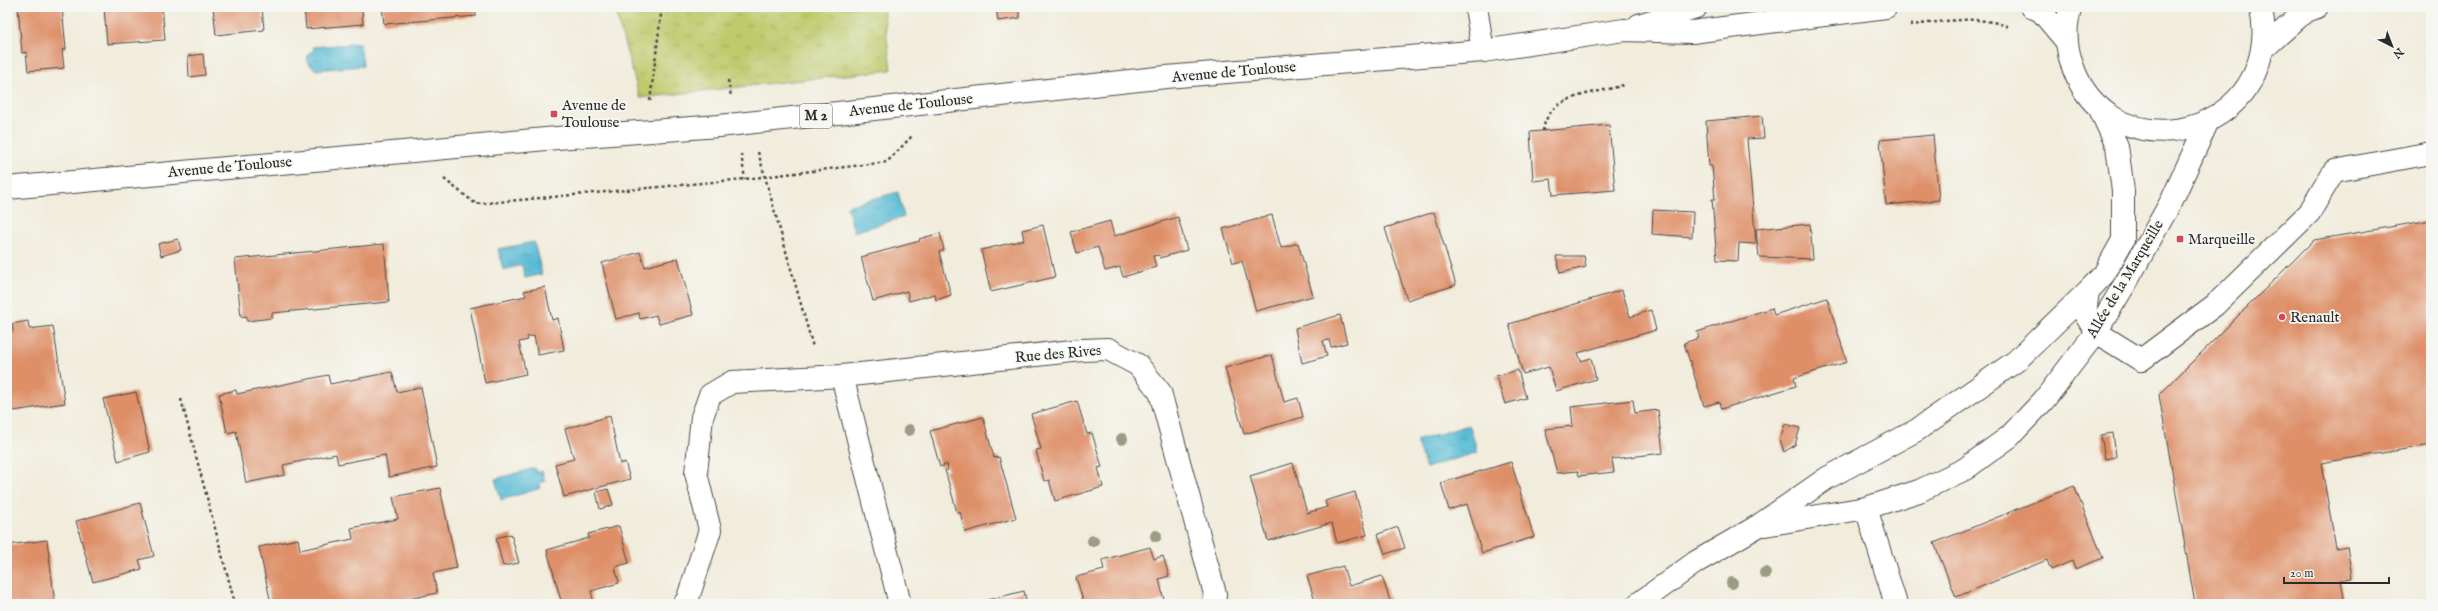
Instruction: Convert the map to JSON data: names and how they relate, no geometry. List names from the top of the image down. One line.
{"streets":{"street":["Avenue de Toulouse","M 2","Allée de la Marqueille","Rue des Rives"]},"places":{"transit":["Avenue de Toulouse","Marqueille"],"other":["Renault"]},"scale_bar":"20 m","north":"bottom right"}
